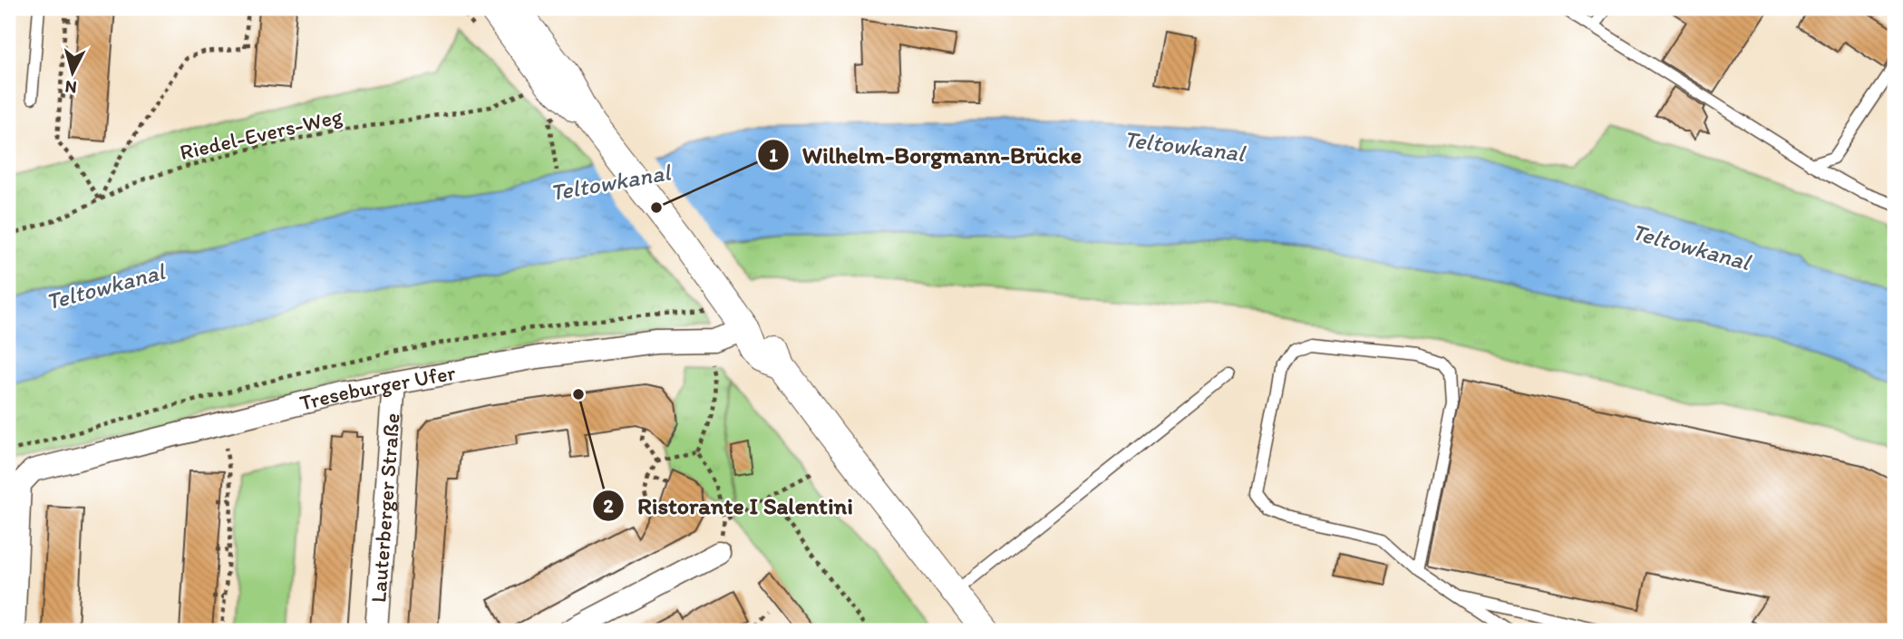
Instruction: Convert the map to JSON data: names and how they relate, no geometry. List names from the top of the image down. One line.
{"streets":{"street":["Treseburger Ufer","Lauterberger Straße"],"path":["Riedel-Evers-Weg"]},"crossings":[["Treseburger Ufer","Lauterberger Straße"]],"water":["Teltowkanal"],"places":["Wilhelm-Borgmann-Brücke","Ristorante I Salentini"],"north":"bottom"}
